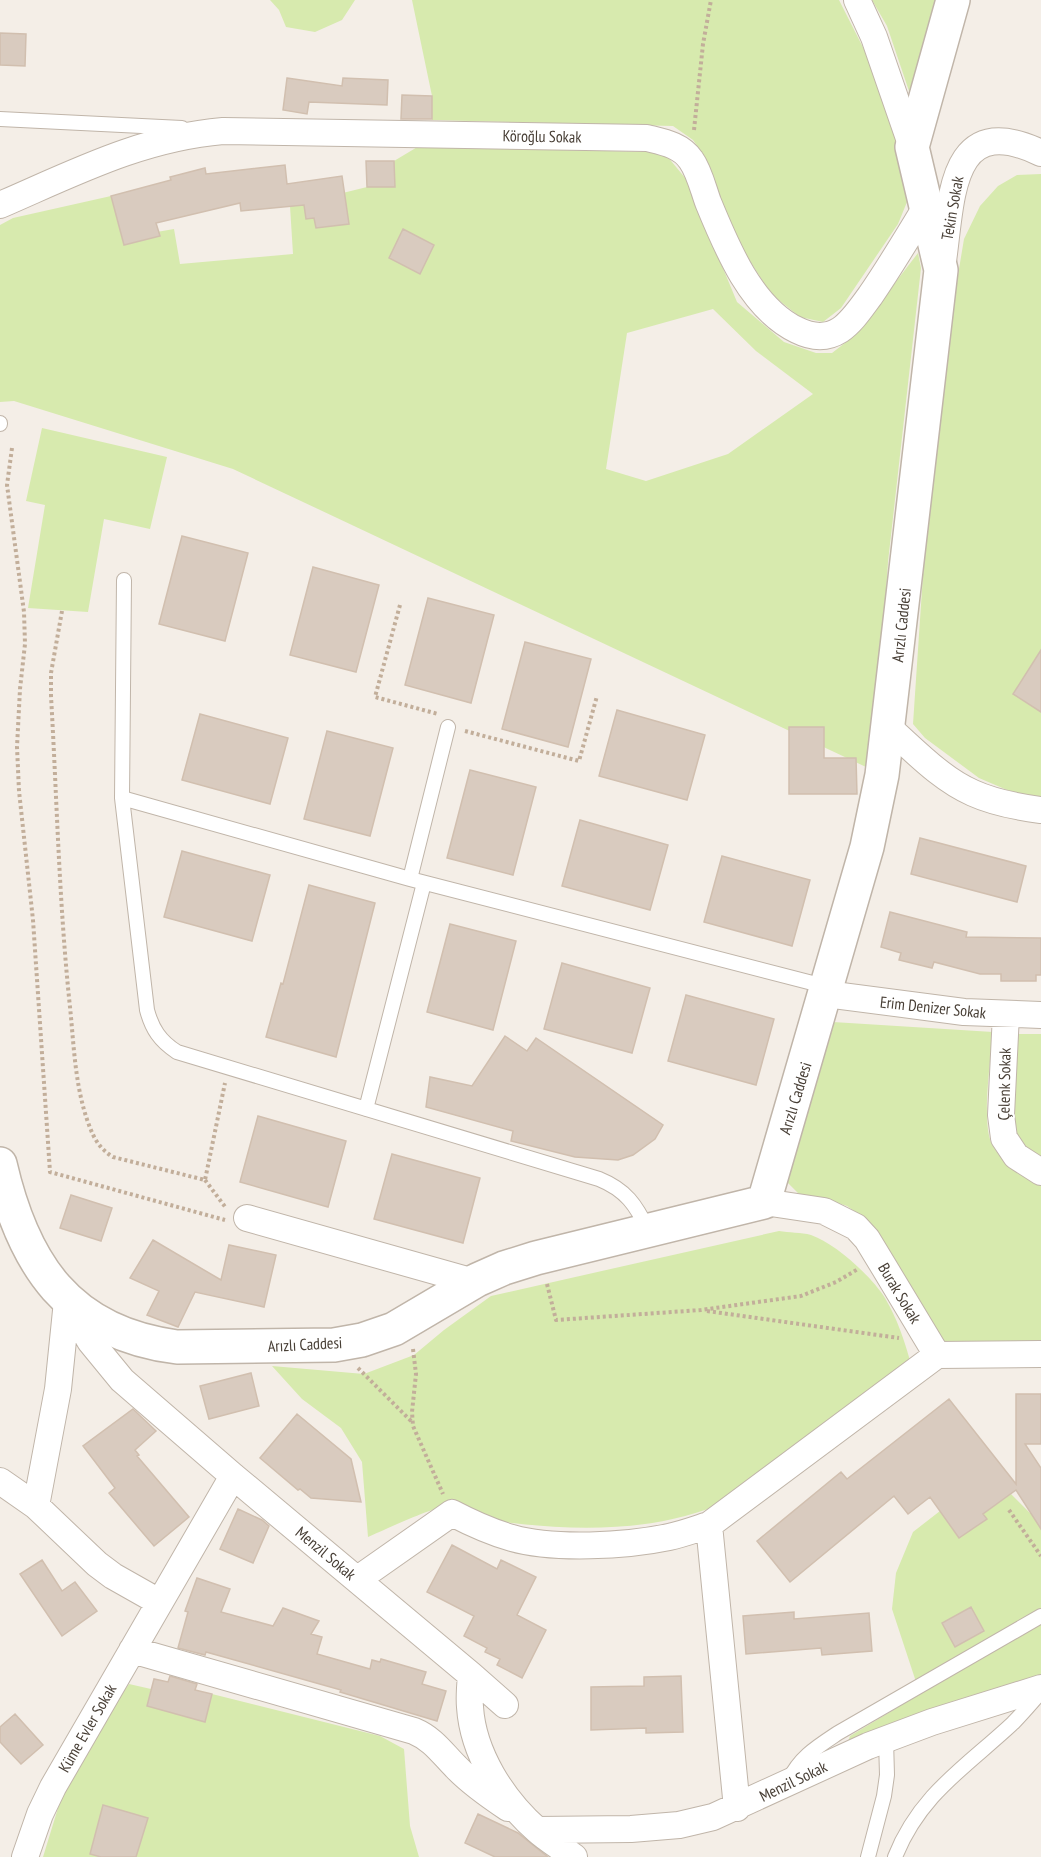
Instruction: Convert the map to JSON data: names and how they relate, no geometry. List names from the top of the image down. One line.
{"streets":{"street":["Köroğlu Sokak","Tekin Sokak","Arızlı Caddesi","Erim Denizer Sokak","Çelenk Sokak","Burak Sokak","Menzil Sokak","Küme Evler Sokak"]},"crossings":[["Tekin Sokak","Arızlı Caddesi"],["Arızlı Caddesi","Erim Denizer Sokak"],["Arızlı Caddesi","Burak Sokak"],["Arızlı Caddesi","Menzil Sokak"],["Erim Denizer Sokak","Çelenk Sokak"],["Menzil Sokak","Küme Evler Sokak"]]}
